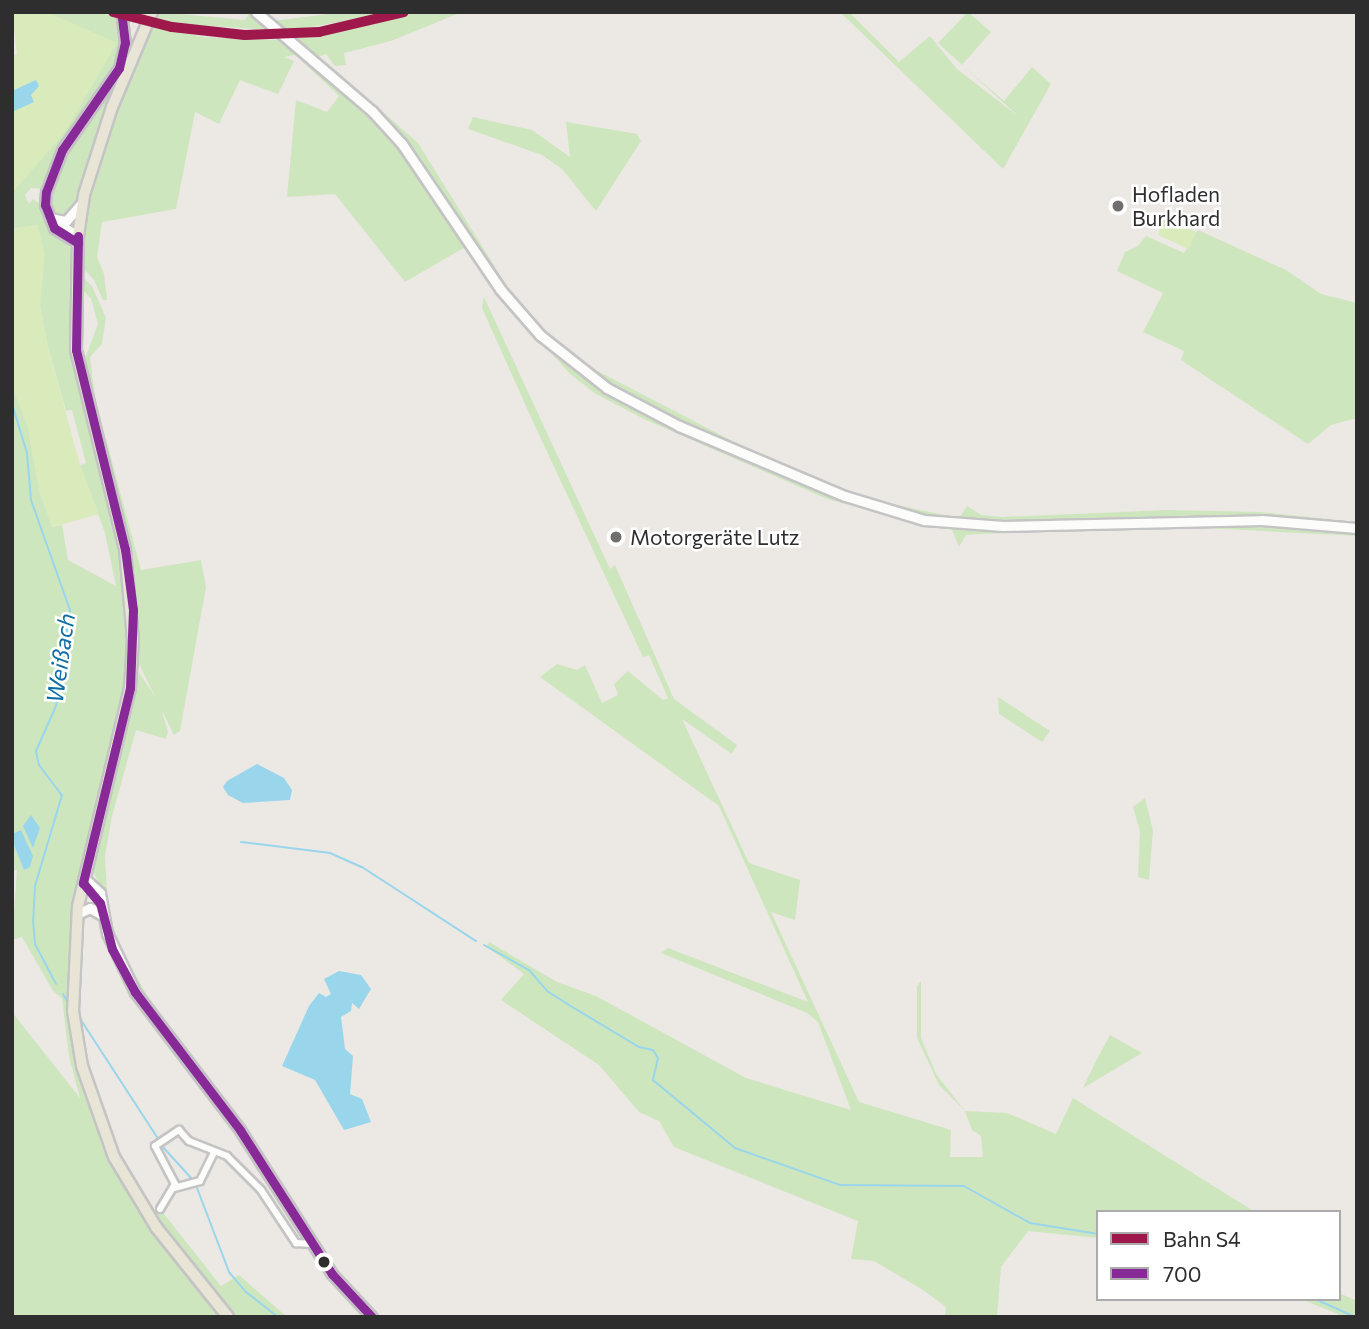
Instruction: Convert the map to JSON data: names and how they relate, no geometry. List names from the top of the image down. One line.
{"water":["Weißach"],"places":["Hofladen Burkhard","Motorgeräte Lutz"],"lines":["rail line S4","transit line 700"],"legend":["Bahn S4","700"]}
